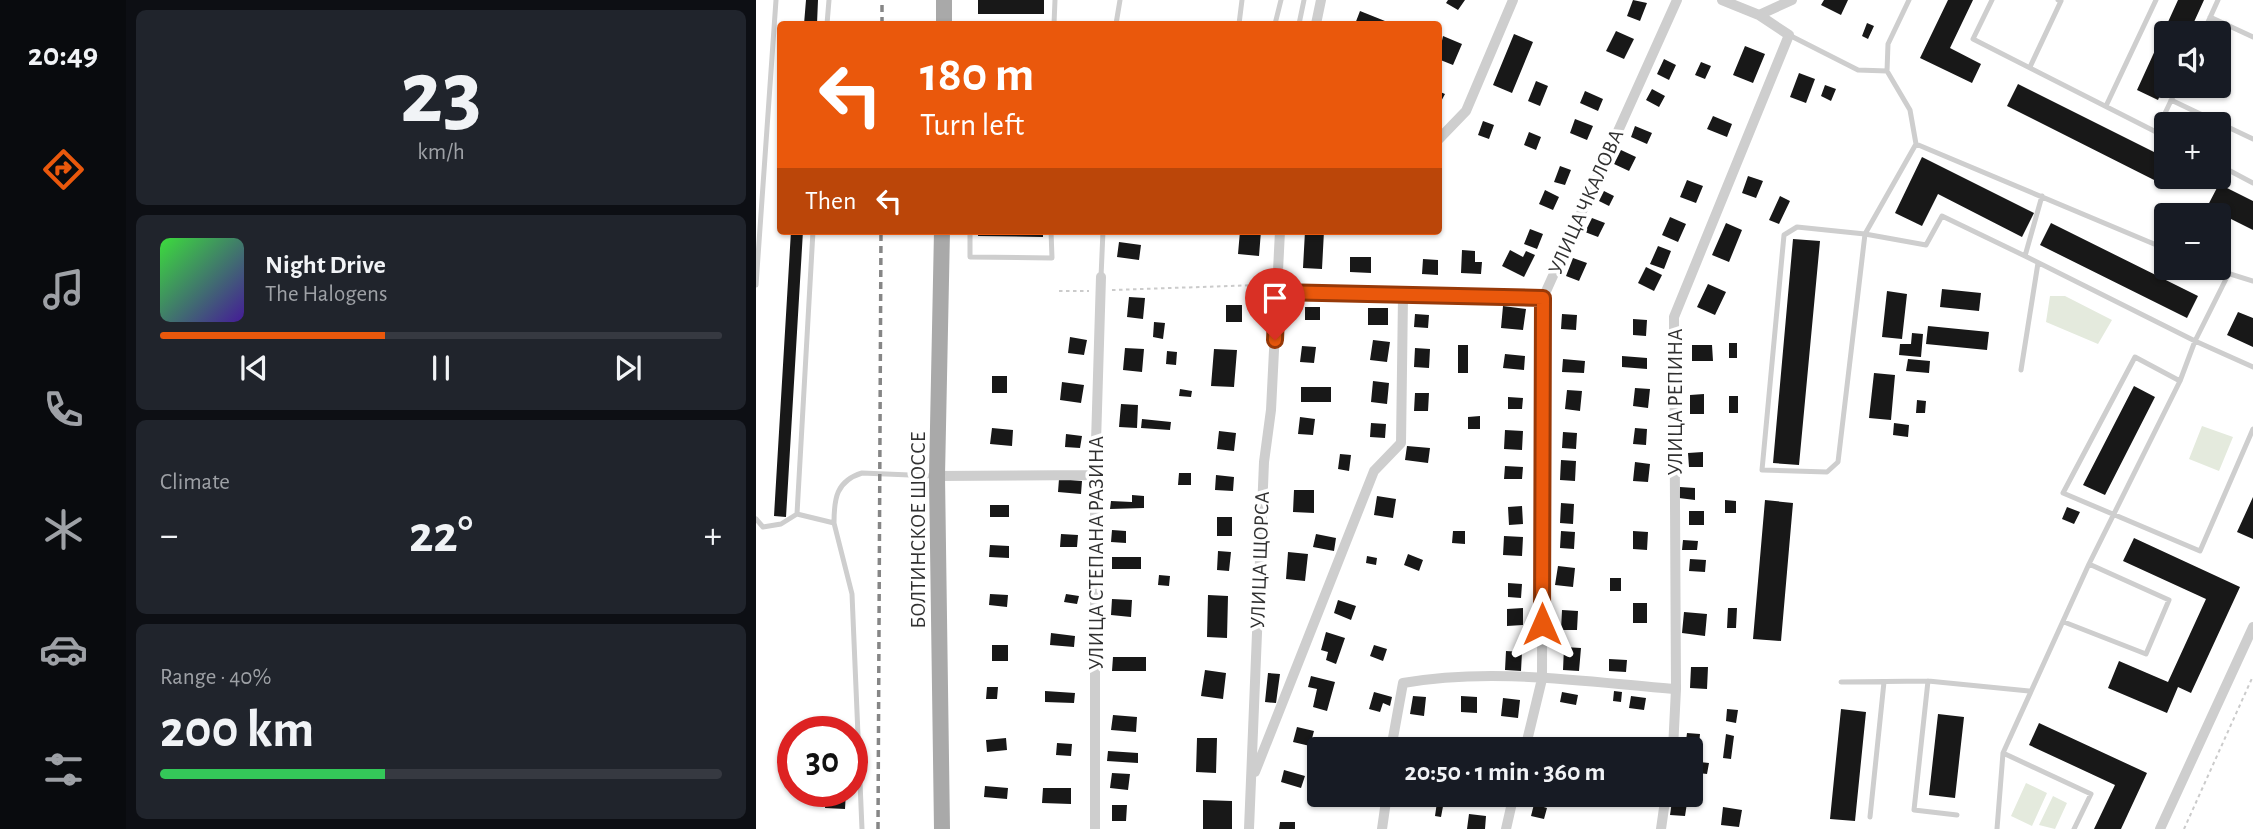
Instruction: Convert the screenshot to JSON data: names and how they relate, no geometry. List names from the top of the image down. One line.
{"streets":{"main road":["БОЛТИНСКОЕ ШОССЕ"],"street":["УЛИЦА ЧКАЛОВА","УЛИЦА РЕПИНА","УЛИЦА СТЕПАНА РАЗИНА","УЛИЦА ЩОРСА"]},"page":{"tabs":"20:49","tile":[["23","km/h"],"Climate",["Range · 40%","200 km"]],"map_buttons":["+","−"],"turn":["180 m","Turn left"],"then":"Then","song":["Night Drive","The Halogens"],"heat":["−","22°","+"],"limit":"30","trip":"20:50 · 1 min · 360 m"}}
